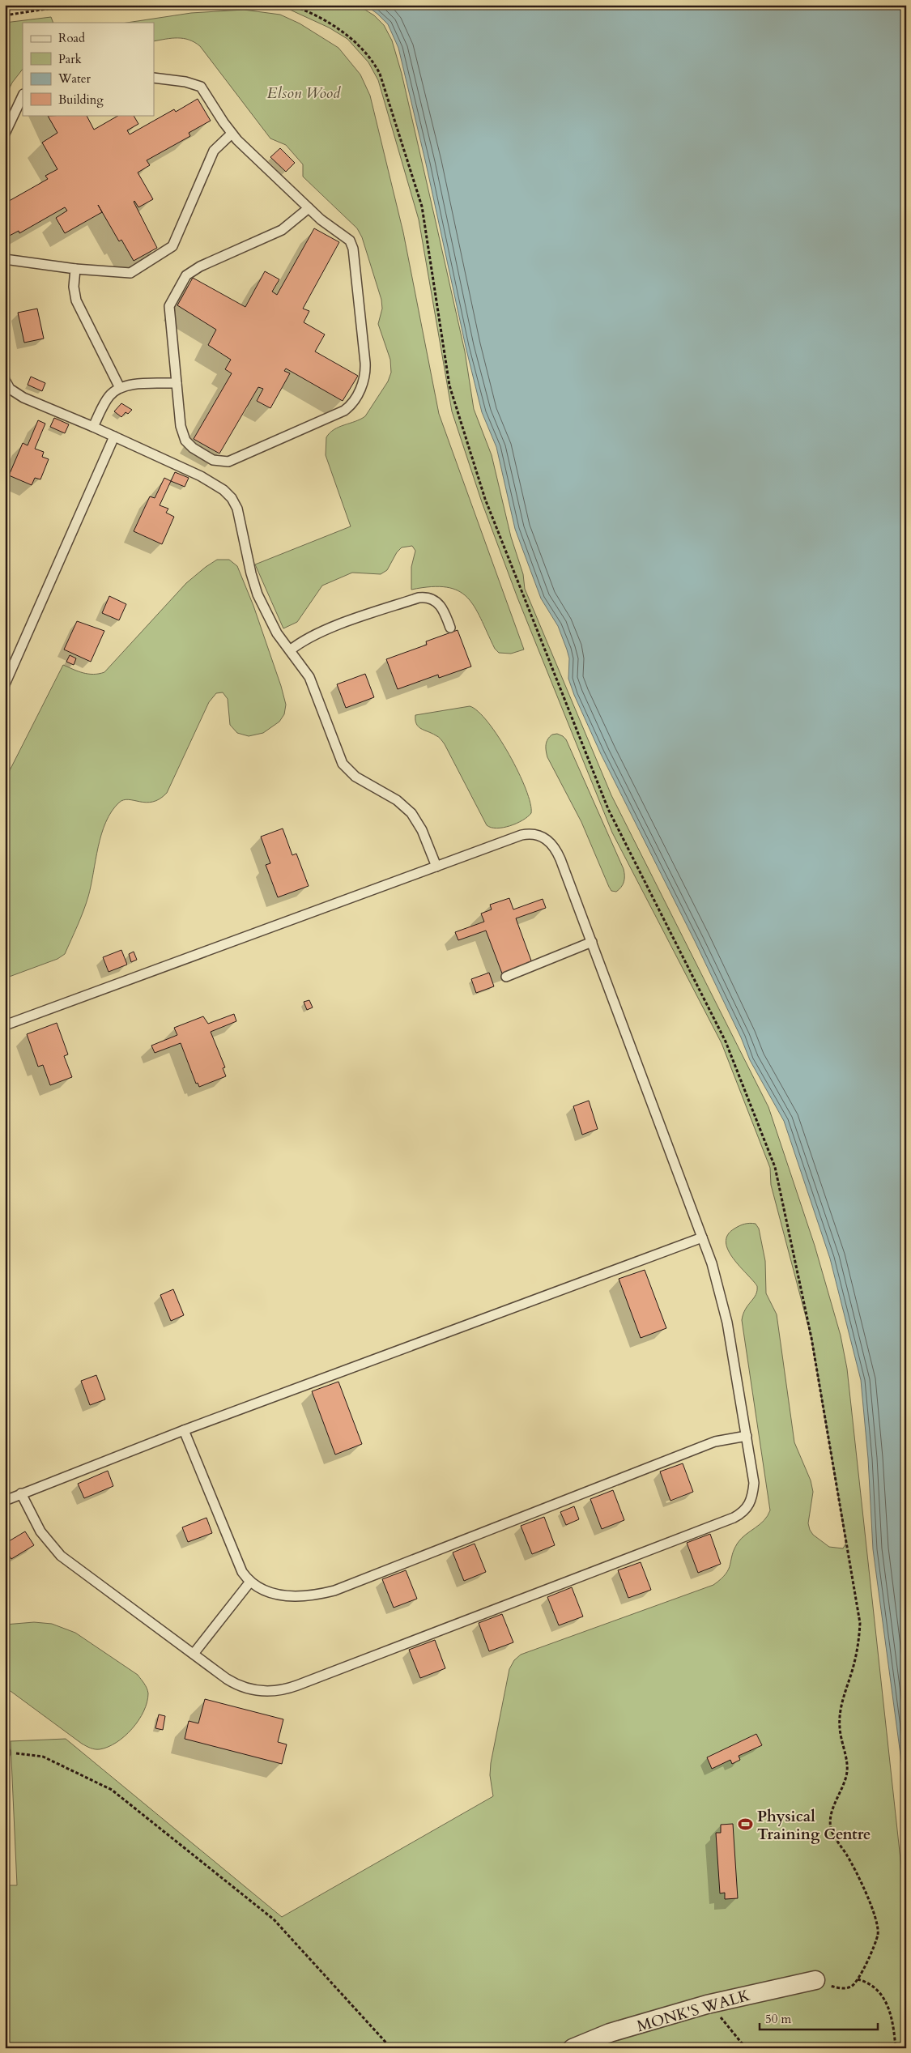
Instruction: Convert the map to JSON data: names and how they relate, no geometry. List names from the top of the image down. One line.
{"streets":{"street":["MONK'S WALK"]},"parks":["Elson Wood"],"places":{"sports":["Physical Training Centre"]},"legend":["Road","Park","Water","Building"],"scale_bar":"50 m"}
